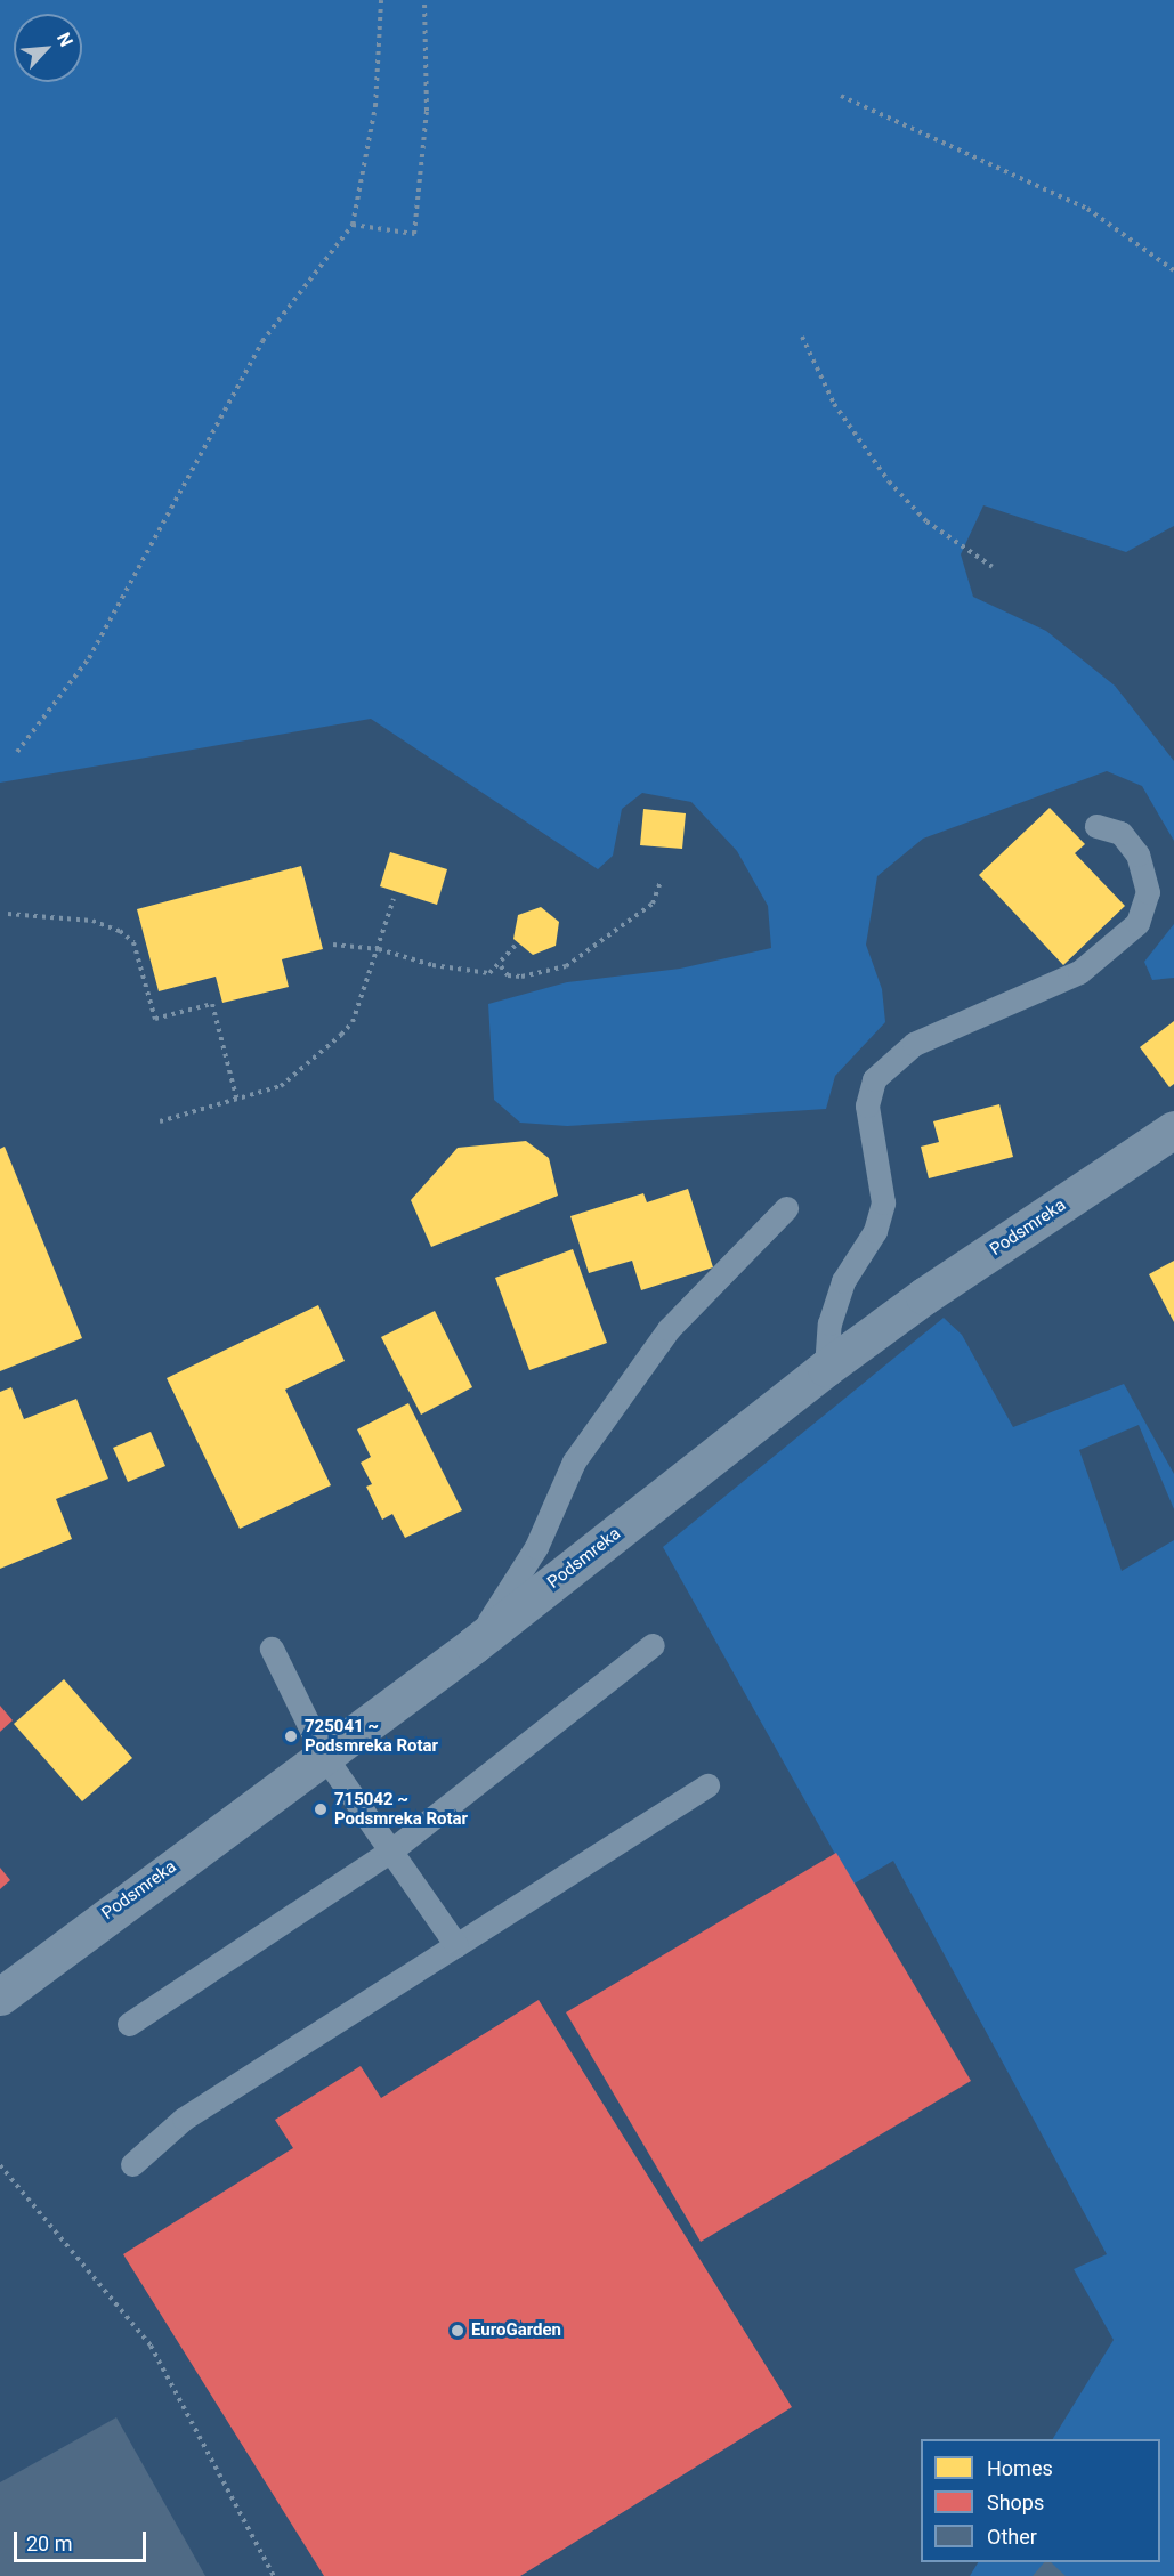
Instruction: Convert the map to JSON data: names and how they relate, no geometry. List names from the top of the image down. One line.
{"streets":{"street":["Podsmreka"]},"places":["725041 ~ Podsmreka Rotar","715042 ~ Podsmreka Rotar","EuroGarden"],"legend":["Homes","Shops","Other"],"scale_bar":"20 m","north":"top right"}
